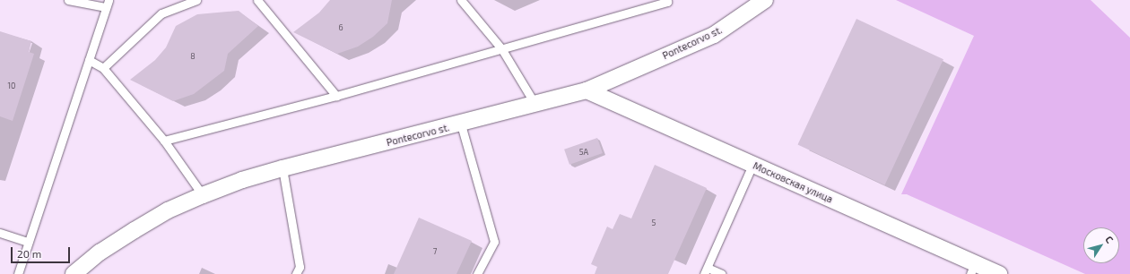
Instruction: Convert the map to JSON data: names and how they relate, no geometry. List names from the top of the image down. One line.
{"streets":{"street":["Pontecorvo st.","Московская улица"]},"crossings":[["Pontecorvo st.","Московская улица"]],"house_numbers":["6","8","10","5А","5","7"],"scale_bar":"20 m","north":"top right"}
